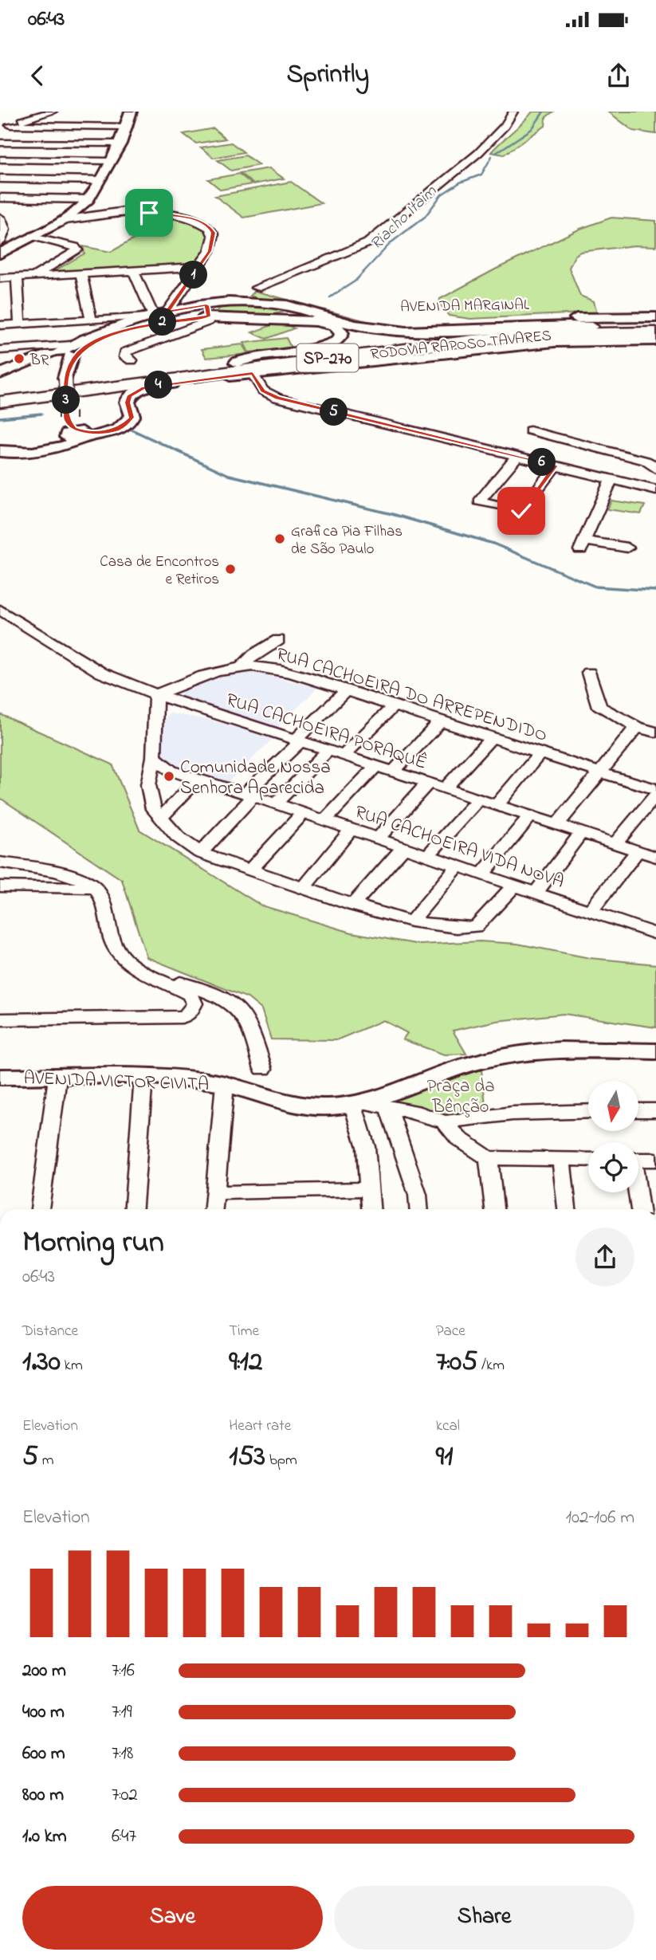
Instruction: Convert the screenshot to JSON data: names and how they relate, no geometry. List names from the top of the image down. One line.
{"streets":{"highway":["RODOVIA RAPOSO TAVARES","SP-270"],"main road":["AVENIDA MARGINAL","AVENIDA VICTOR CIVITA"],"street":["RUA CACHOEIRA DO ARREPENDIDO","RUA CACHOEIRA PORAQUÊ","RUA CACHOEIRA VIDA NOVA"]},"crossings":[["AVENIDA MARGINAL","RODOVIA RAPOSO TAVARES"],["RUA CACHOEIRA DO ARREPENDIDO","RUA CACHOEIRA PORAQUÊ"]],"water":["Riacho Itaim"],"parks":["Praça da Bênção"],"places":["BR","Grafica Pia Filhas de São Paulo","Casa de Encontros e Retiros","Comunidade Nossa Senhora Aparecida"],"north":"bottom","page":{"status":"06:43","header":"Sprintly","pins":["1","2","4","3","5","6"],"heading":["Morning run","06:43"],"stats":[["Distance","1.30 km"],["Time","9:12"],["Pace","7:05 /km"],["Elevation","5 m"],["Heart rate","153 bpm"],["kcal","91"]],"chart":["Elevation","102–106 m"],"list":[{"name":"200 m","note":"7:16"},{"name":"400 m","note":"7:19"},{"name":"600 m","note":"7:18"},{"name":"800 m","note":"7:02"},{"name":"1.0 km","note":"6:47"}],"buttons":["Save","Share"]}}
